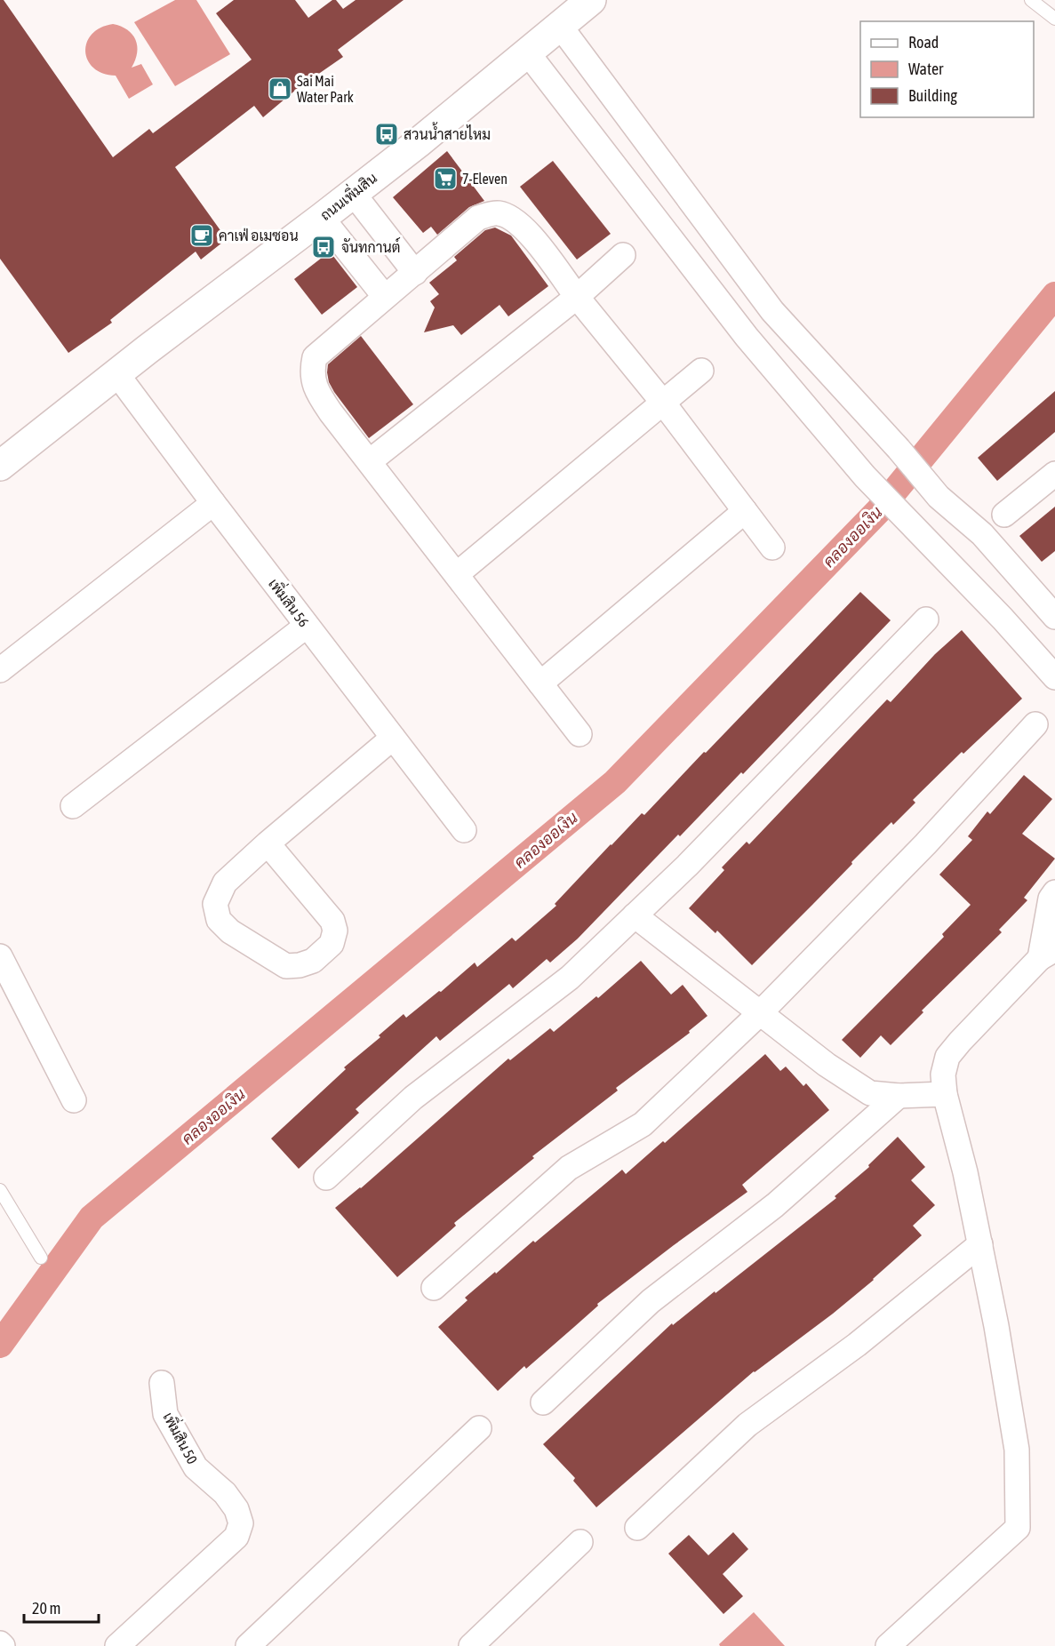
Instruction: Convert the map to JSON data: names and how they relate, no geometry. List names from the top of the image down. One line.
{"streets":{"street":["ถนนเพิ่มสิน","เพิ่มสิน 56","เพิ่มสิน 50"]},"crossings":[["ถนนเพิ่มสิน","เพิ่มสิน 56"]],"water":["คลองออเงิน"],"places":{"shop":["Sai Mai Water Park"],"bus stop":["สวนน้ำสายไหม","จันทกานต์"],"supermarket":["7-Eleven"],"cafe":["คาเฟ่ อเมซอน"]},"legend":["Road","Water","Building"],"scale_bar":"20 m"}
